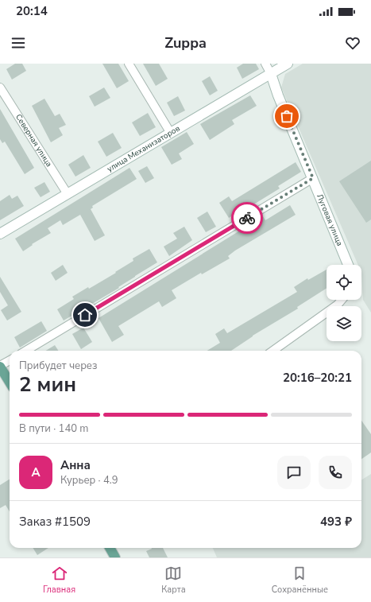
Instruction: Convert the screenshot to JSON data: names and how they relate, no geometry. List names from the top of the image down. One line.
{"streets":{"street":["Северная улица","улица Механизаторов","Луговая улица"]},"crossings":[["Северная улица","улица Механизаторов"],["улица Механизаторов","Луговая улица"]],"page":{"status":"20:14","header":"Zuppa","heading":["2 мин","Прибудет через","20:16–20:21"],"panel":["Анна","Курьер · 4.9","Заказ #1509","493 ₽"],"bar":"В пути · 140 m","round":"А","tabs":["Главная","Карта","Сохранённые"]}}
